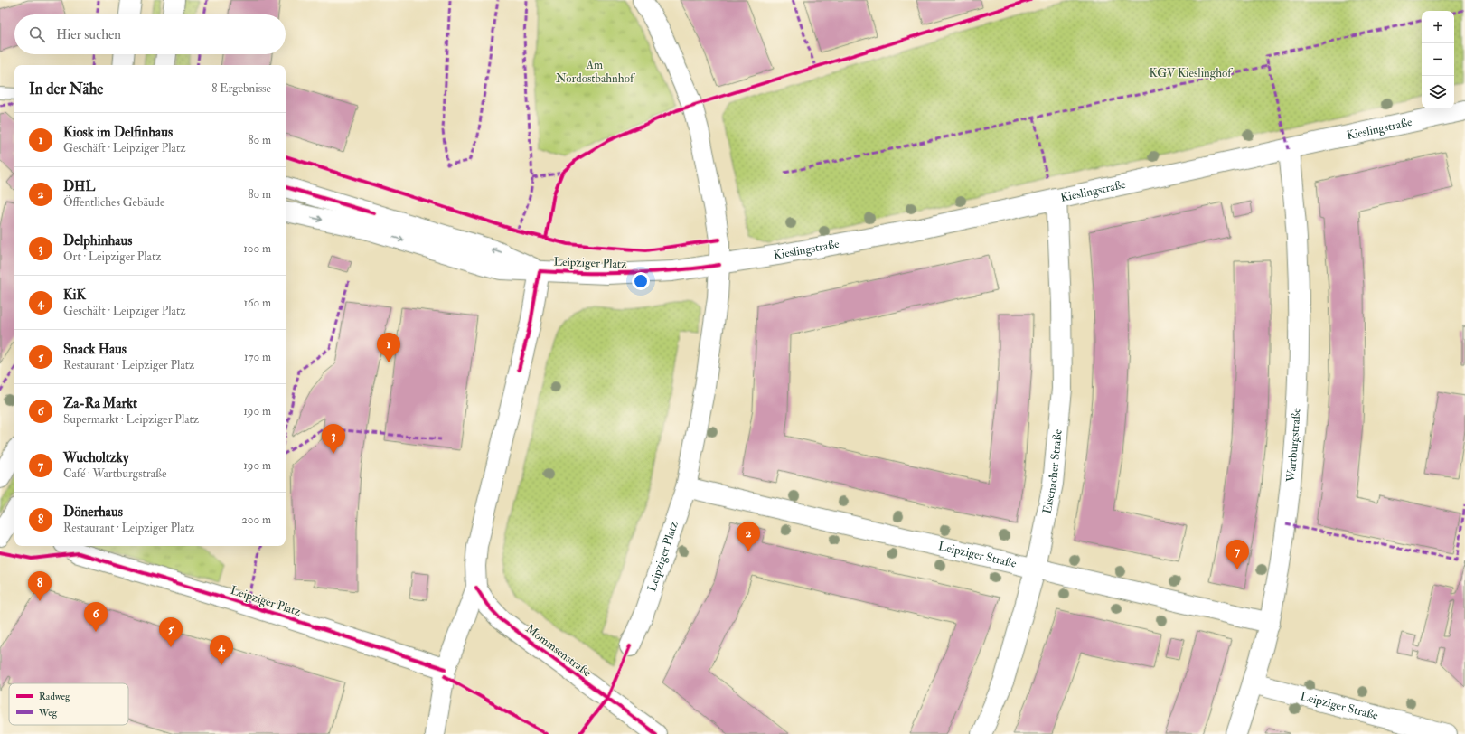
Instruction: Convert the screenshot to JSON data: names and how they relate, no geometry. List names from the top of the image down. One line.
{"streets":{"street":["Kieslingstraße","Leipziger Platz","Wartburgstraße","Eisenacher Straße","Leipziger Straße","Mommsenstraße"]},"crossings":[["Kieslingstraße","Leipziger Platz"],["Kieslingstraße","Wartburgstraße"],["Kieslingstraße","Eisenacher Straße"],["Leipziger Platz","Leipziger Straße"],["Leipziger Platz","Mommsenstraße"],["Wartburgstraße","Leipziger Straße"],["Eisenacher Straße","Leipziger Straße"]],"parks":["Am Nordostbahnhof","KGV Kieslinghof"],"legend":["Radweg","Weg"],"page":{"map_buttons":["+","−"],"search":"Hier suchen","heading":["In der Nähe","8 Ergebnisse"],"list":[{"mark":"1","name":"Kiosk im Delfinhaus","note":"Geschäft · Leipziger Platz","value":"80 m"},{"mark":"2","name":"DHL","note":"Öffentliches Gebäude","value":"80 m"},{"mark":"3","name":"Delphinhaus","note":"Ort · Leipziger Platz","value":"100 m"},{"mark":"4","name":"KiK","note":"Geschäft · Leipziger Platz","value":"160 m"},{"mark":"5","name":"Snack Haus","note":"Restaurant · Leipziger Platz","value":"170 m"},{"mark":"6","name":"Za-Ra Markt","note":"Supermarkt · Leipziger Platz","value":"190 m"},{"mark":"7","name":"Wucholtzky","note":"Café · Wartburgstraße","value":"190 m"},{"mark":"8","name":"Dönerhaus","note":"Restaurant · Leipziger Platz","value":"200 m"}],"pins":["1","3","2","7","8","6","5","4"]}}
